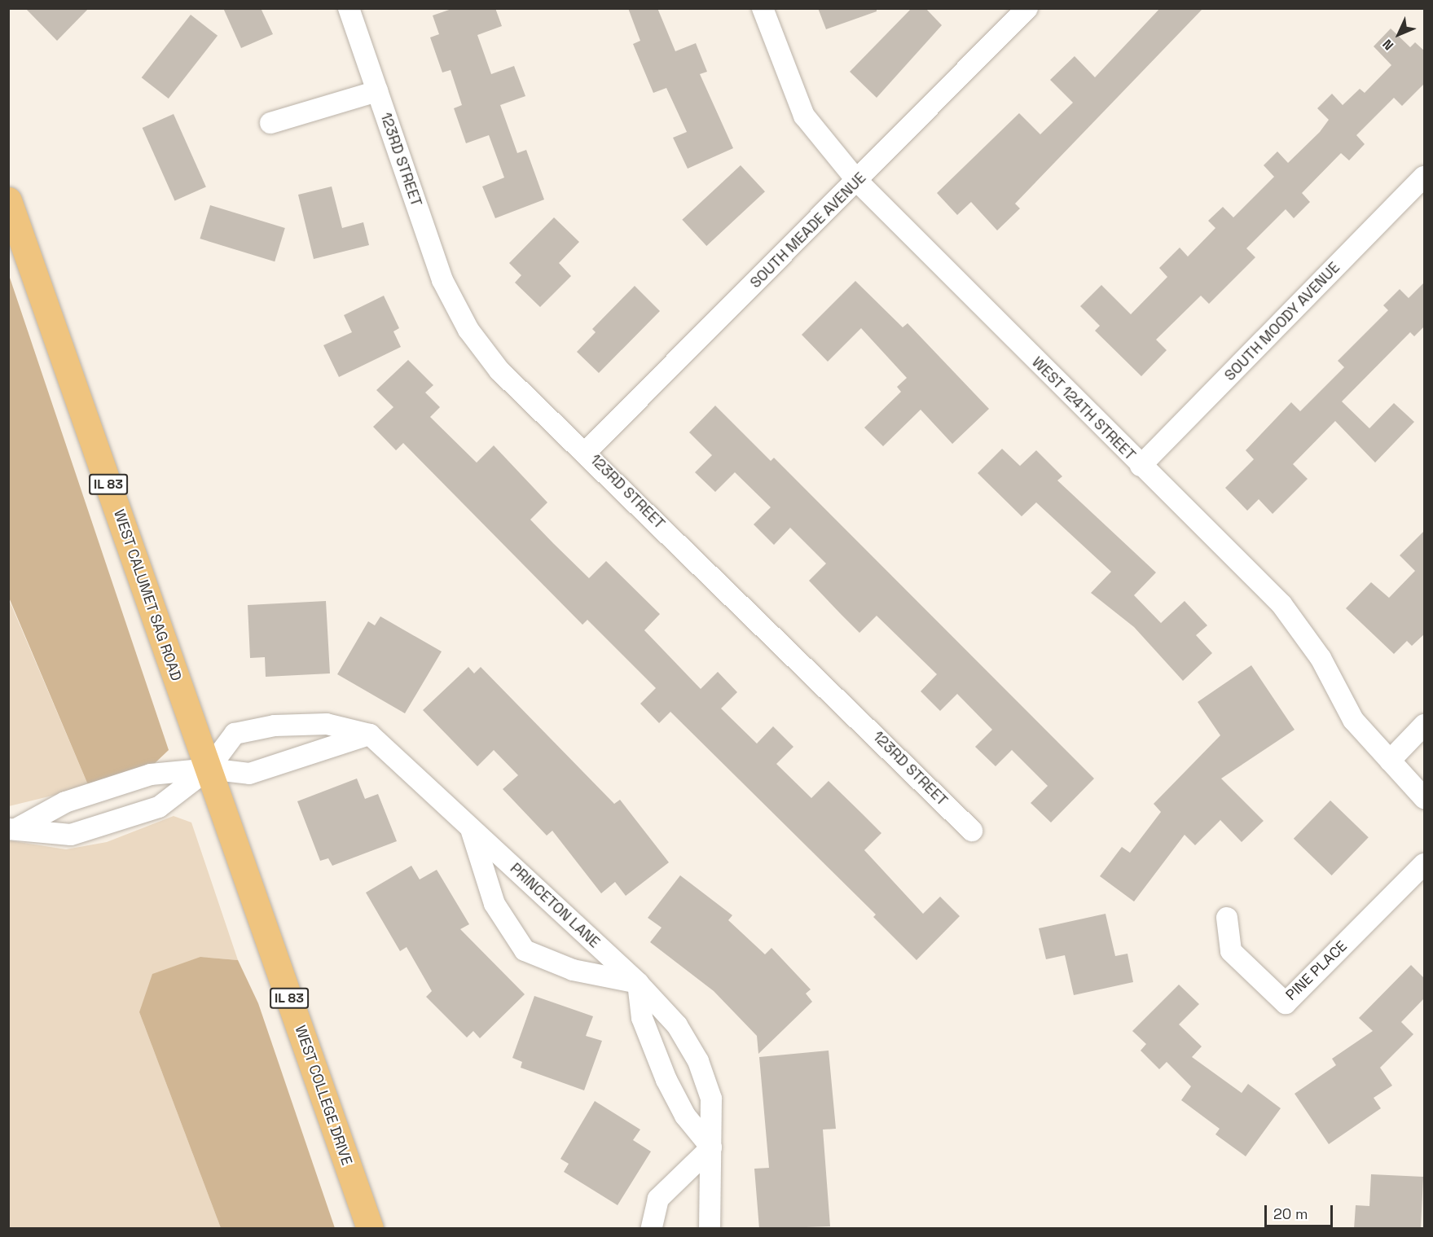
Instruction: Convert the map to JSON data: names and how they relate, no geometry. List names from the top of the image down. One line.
{"streets":{"main road":["IL 83","WEST CALUMET SAG ROAD","WEST COLLEGE DRIVE"],"street":["123RD STREET","SOUTH MEADE AVENUE","SOUTH MOODY AVENUE","WEST 124TH STREET","PRINCETON LANE","PINE PLACE"]},"crossings":[["123RD STREET","SOUTH MEADE AVENUE"],["SOUTH MEADE AVENUE","WEST 124TH STREET"],["SOUTH MOODY AVENUE","WEST 124TH STREET"],["WEST CALUMET SAG ROAD","PRINCETON LANE"],["WEST CALUMET SAG ROAD","WEST COLLEGE DRIVE"],["PRINCETON LANE","WEST COLLEGE DRIVE"]],"scale_bar":"20 m","north":"bottom left"}
